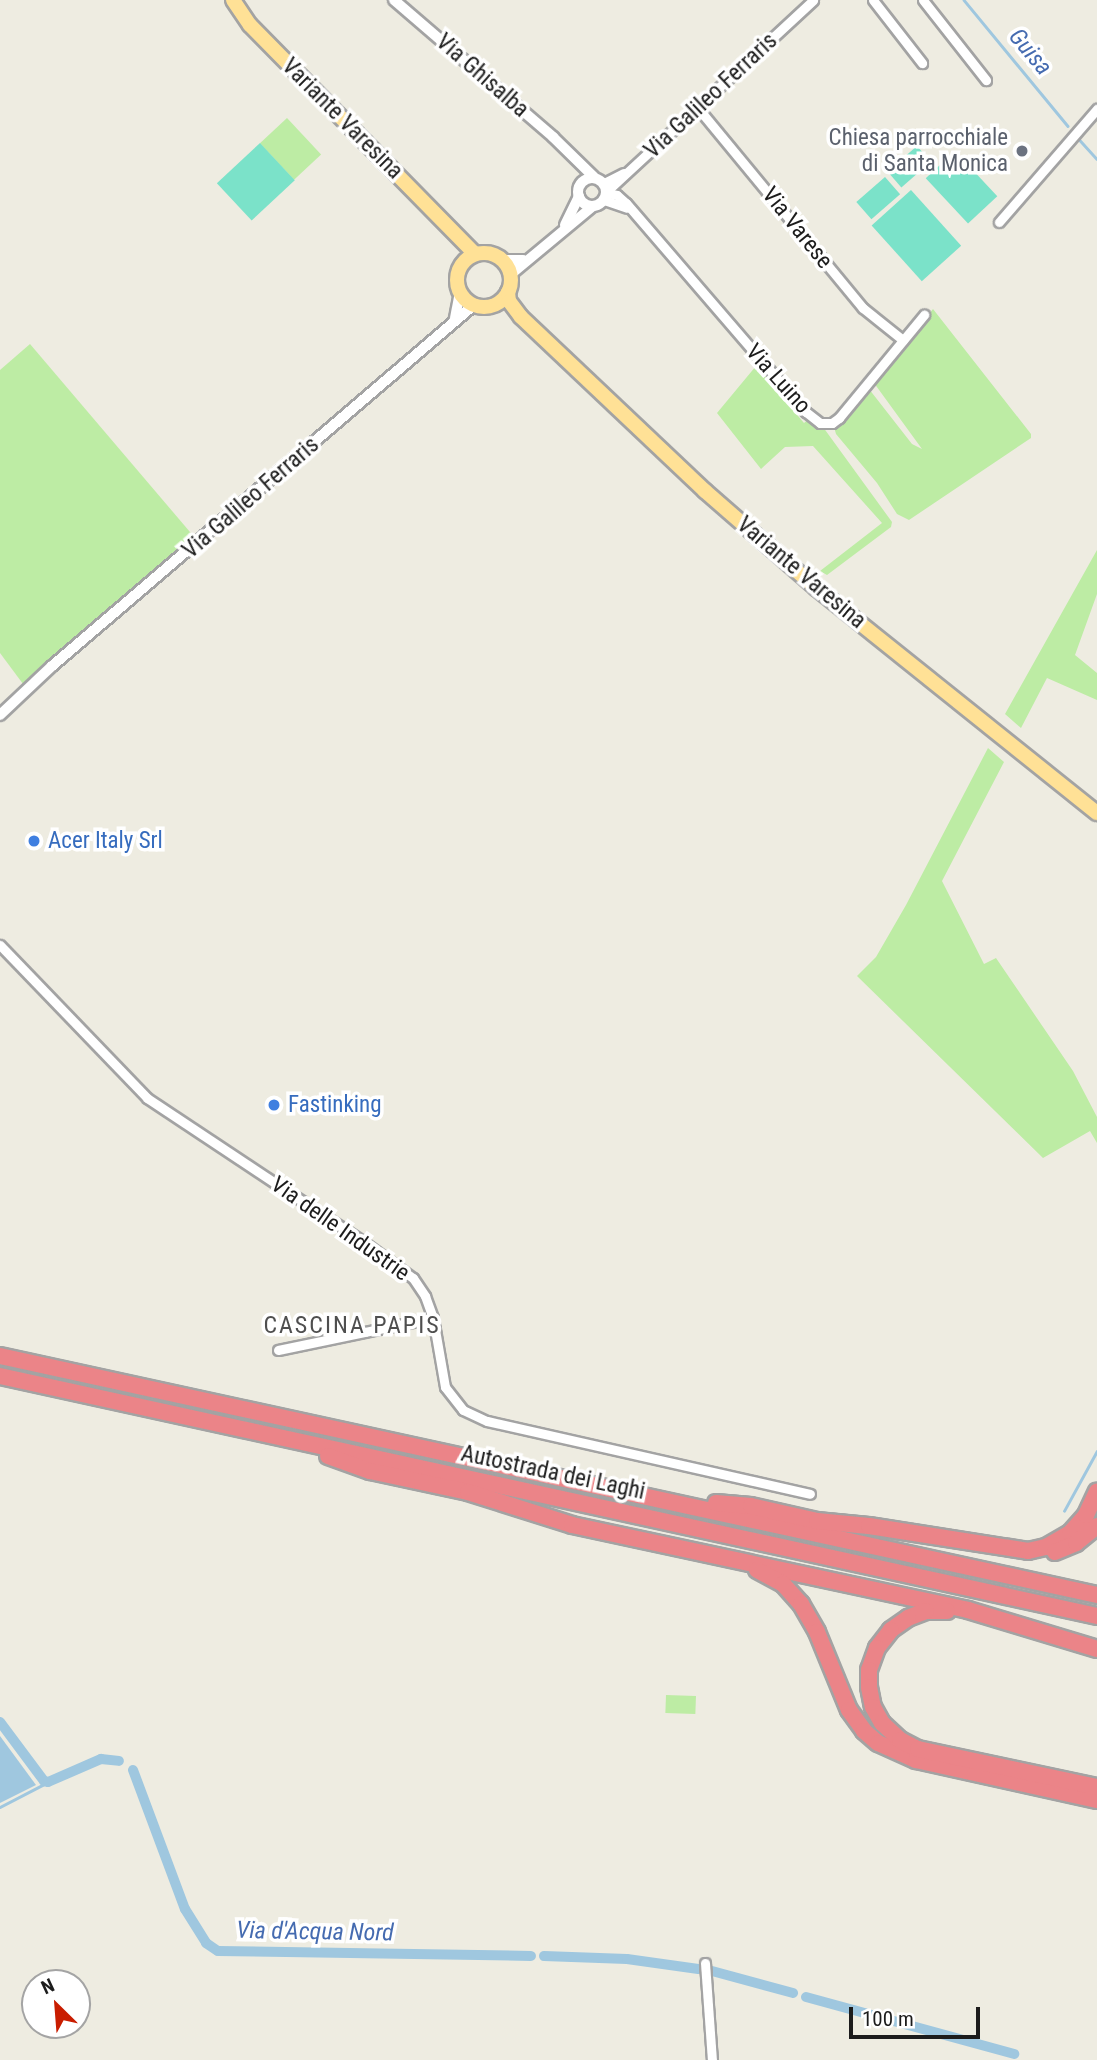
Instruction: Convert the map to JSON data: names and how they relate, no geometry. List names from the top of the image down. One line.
{"streets":{"highway":["Autostrada dei Laghi"],"main road":["Variante Varesina"],"street":["Via Ghisalba","Via Galileo Ferraris","Via Varese","Via Luino","Via delle Industrie"]},"crossings":[["Via Ghisalba","Via Galileo Ferraris"],["Via Ghisalba","Via Luino"],["Via Galileo Ferraris","Variante Varesina"],["Via Galileo Ferraris","Via Varese"],["Via Galileo Ferraris","Via Luino"],["Via Varese","Via Luino"]],"districts":["CASCINA PAPIS"],"water":["Guisa","Via d'Acqua Nord"],"places":["Chiesa parrocchiale di Santa Monica","Acer Italy Srl","Fastinking"],"scale_bar":"100 m","north":"top left"}
